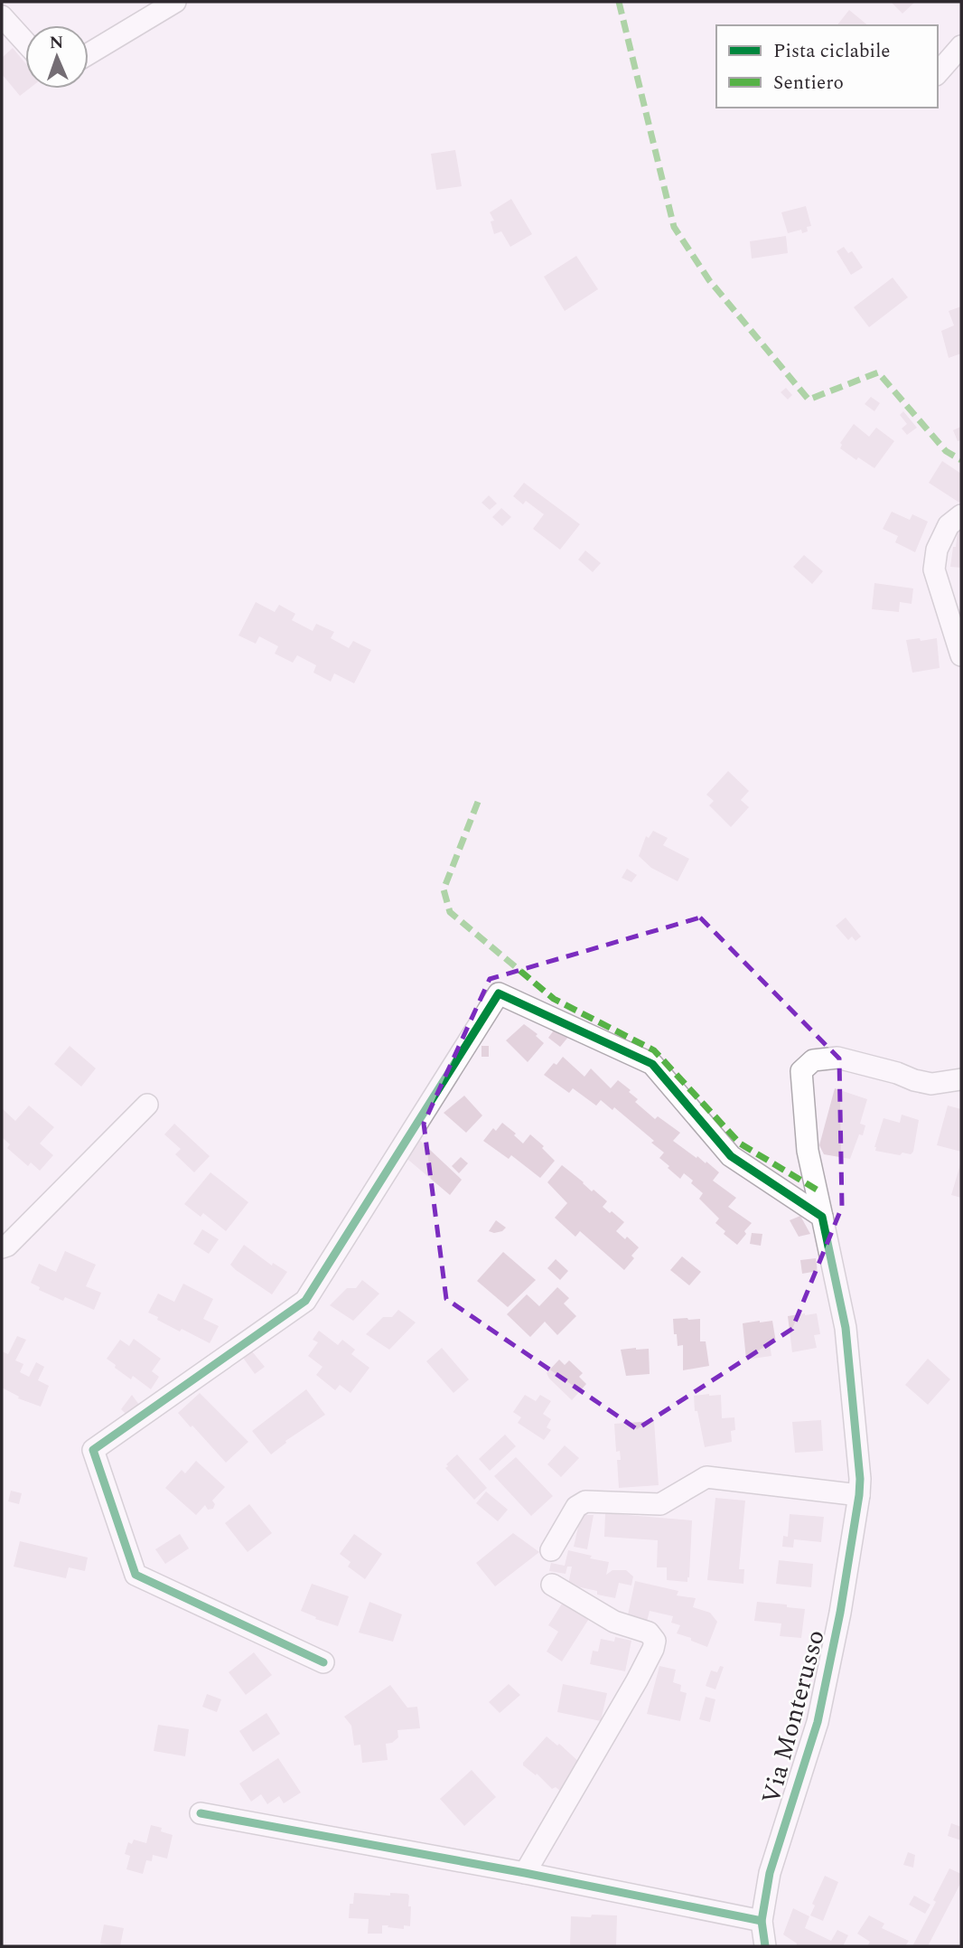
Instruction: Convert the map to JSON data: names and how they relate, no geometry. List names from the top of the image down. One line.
{"streets":{"street":["Via Monterusso"]},"legend":["Pista ciclabile","Sentiero"],"north":"top"}
